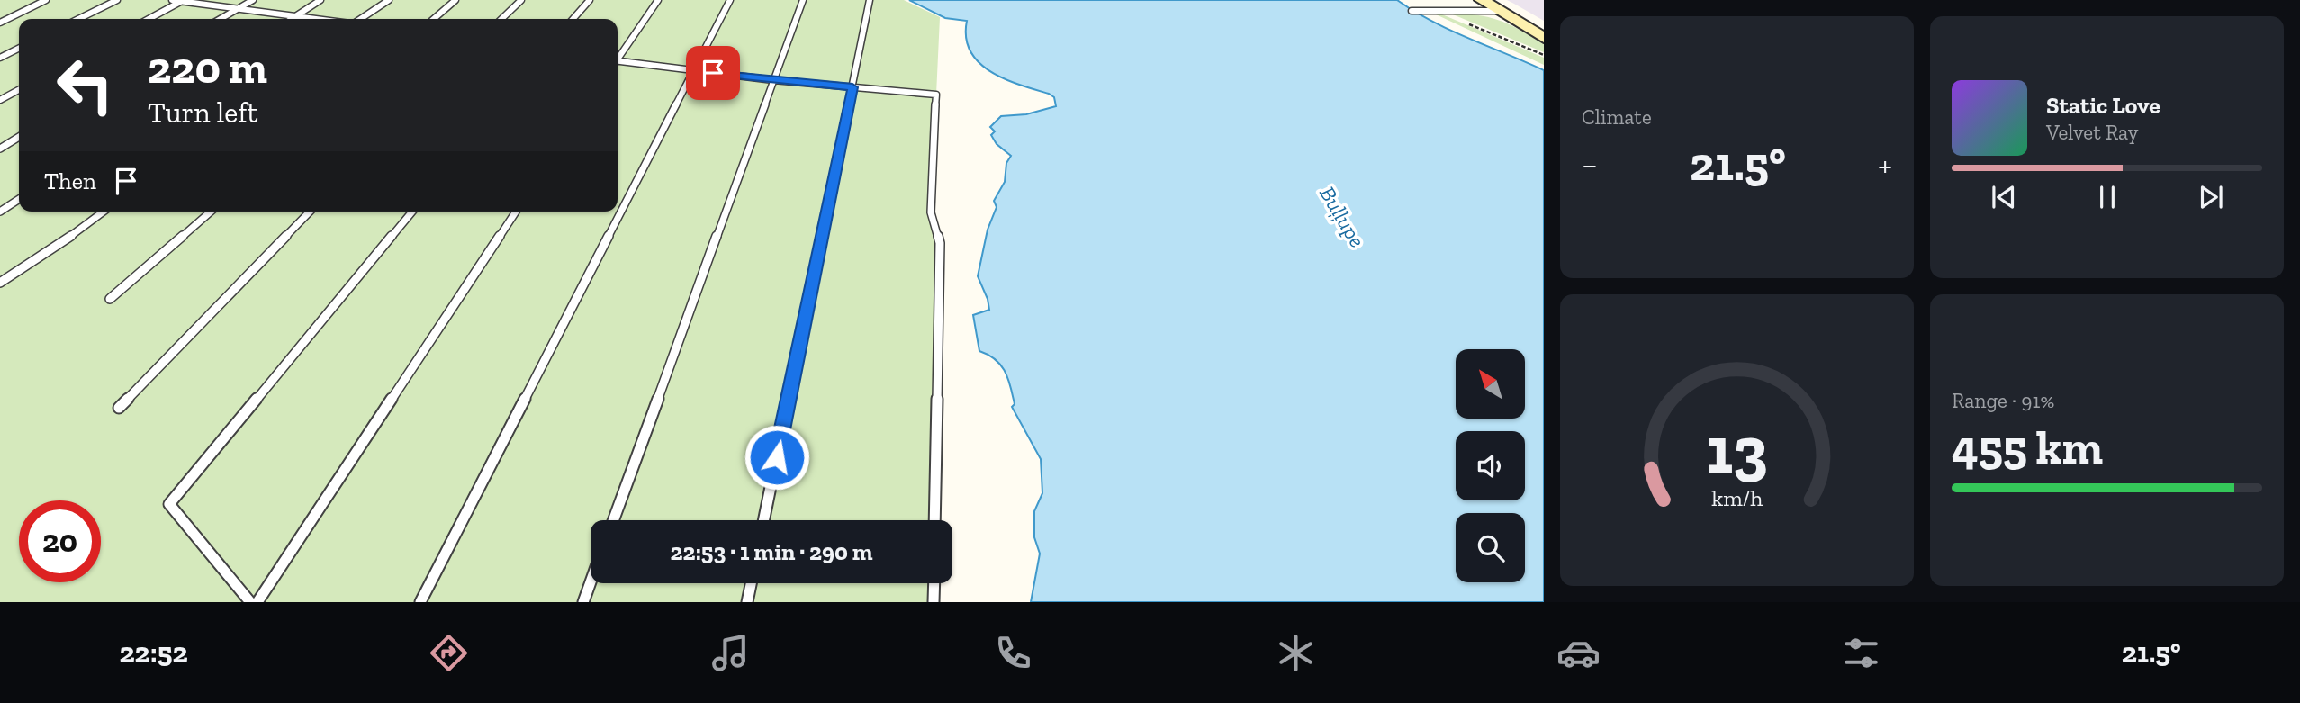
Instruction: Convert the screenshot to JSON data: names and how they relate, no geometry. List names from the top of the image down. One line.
{"water":["Buļļupe"],"north":"top left","page":{"tile":["Climate",["Range · 91%","455 km"]],"turn":["220 m","Turn left"],"song":["Static Love","Velvet Ray"],"heat":["−","21.5°","+"],"then":"Then","limit":"20","trip":"22:53 · 1 min · 290 m","tabs":["22:52","21.5°"],"gauge":["13","km/h"]}}
